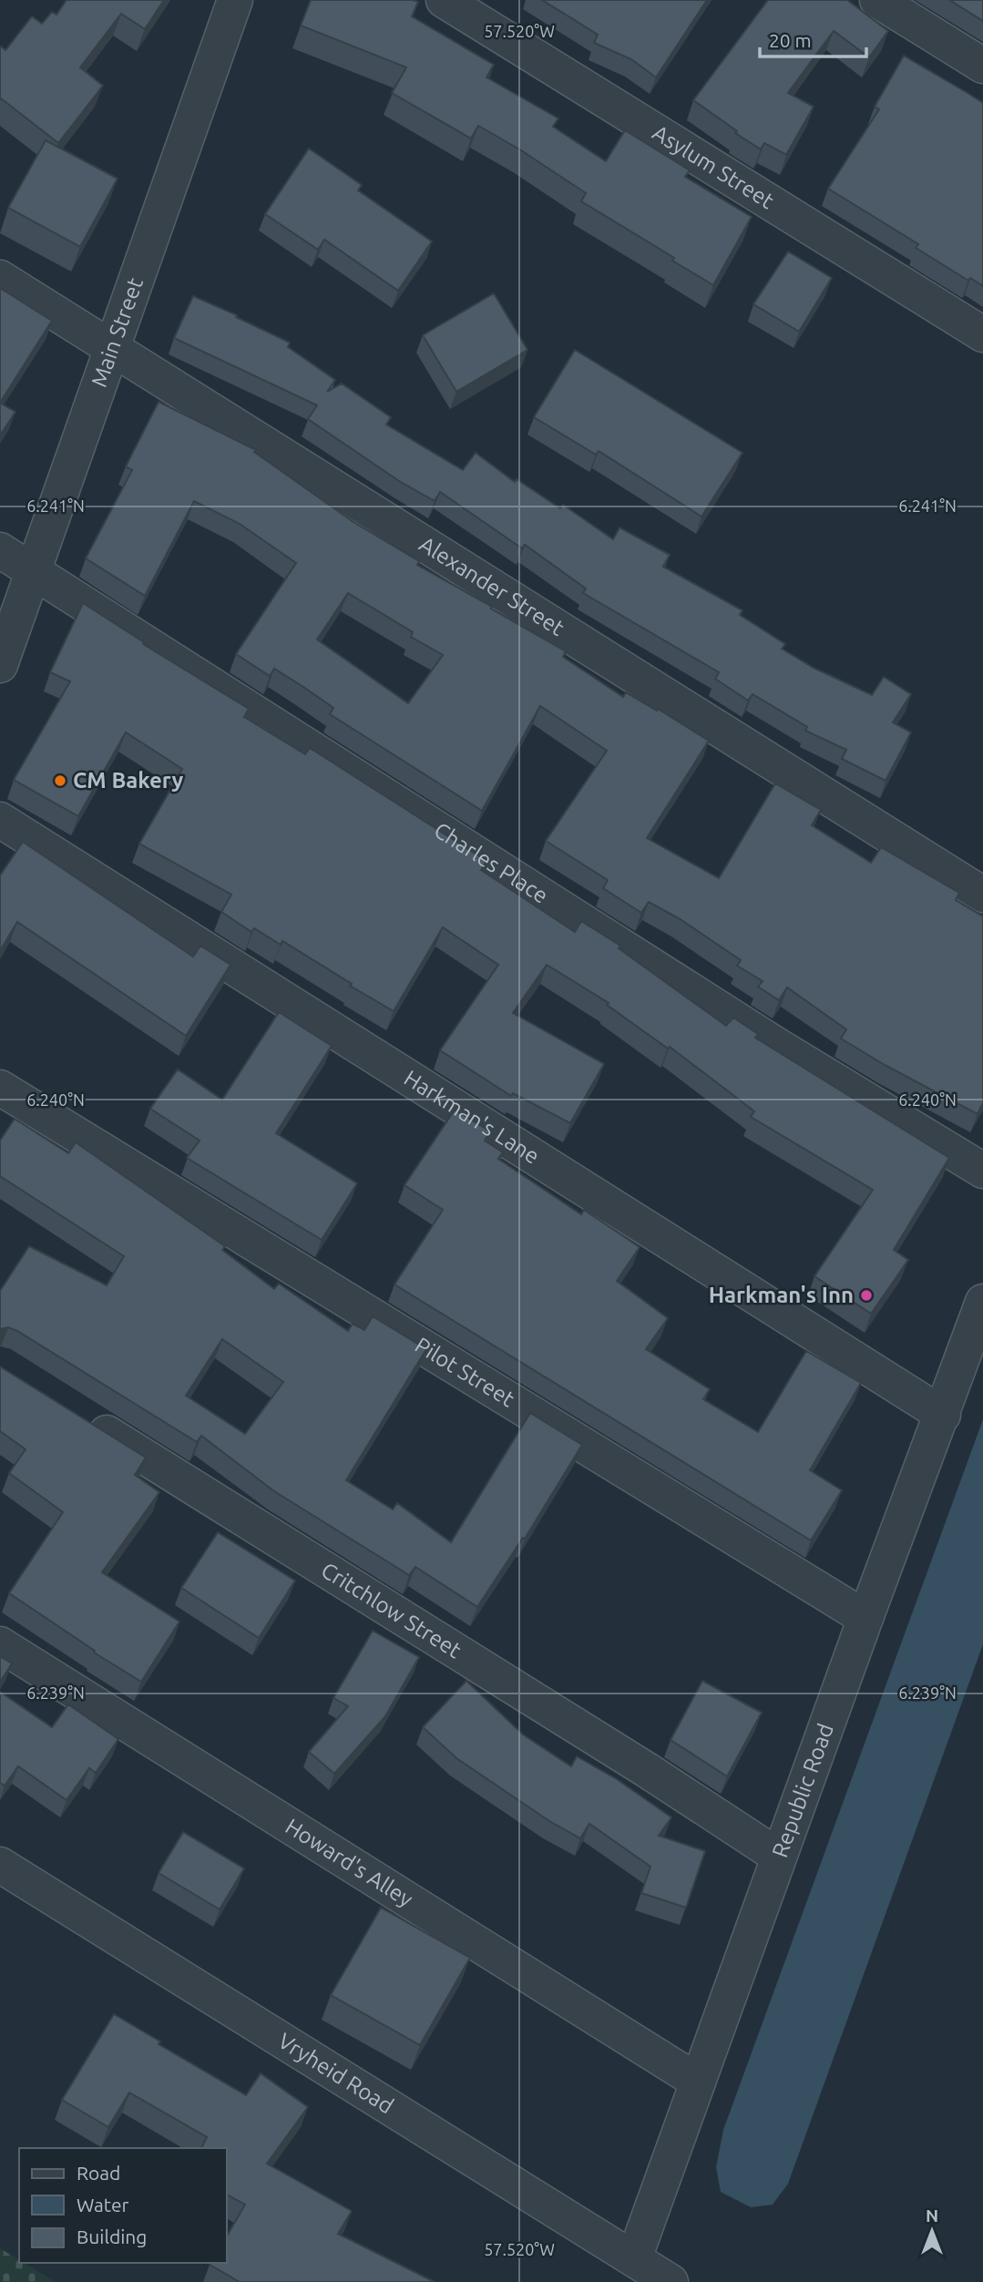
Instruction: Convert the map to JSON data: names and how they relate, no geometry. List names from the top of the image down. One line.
{"streets":{"street":["Asylum Street","Main Street","Alexander Street","Charles Place","Harkman's Lane","Pilot Street","Critchlow Street","Republic Road","Howard's Alley","Vryheid Road"]},"crossings":[["Main Street","Alexander Street"],["Main Street","Charles Place"],["Harkman's Lane","Republic Road"],["Pilot Street","Republic Road"],["Critchlow Street","Republic Road"],["Republic Road","Howard's Alley"],["Republic Road","Vryheid Road"]],"places":["CM Bakery","Harkman's Inn"],"legend":["Road","Water","Building"],"scale_bar":"20 m","north":"top","coordinates":["57.520°W","6.241°N","6.240°N","6.239°N"]}
